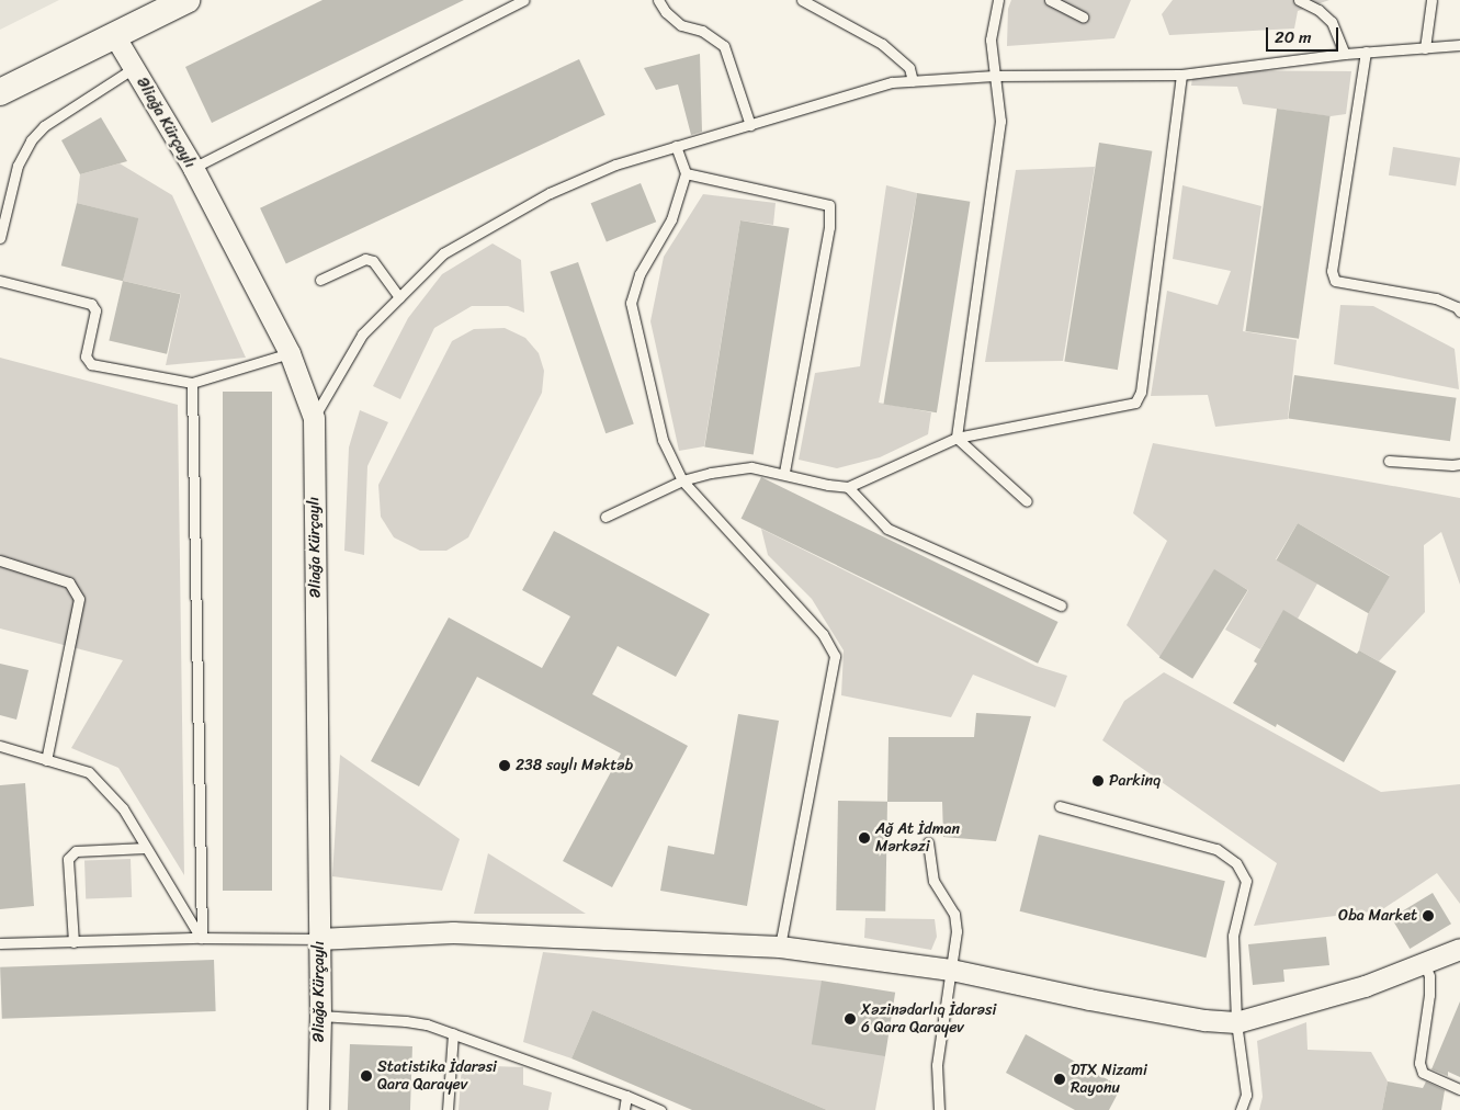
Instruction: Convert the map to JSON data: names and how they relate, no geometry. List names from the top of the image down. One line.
{"streets":{"street":["Əliağa Kürçaylı"]},"places":["238 saylı Məktəb","Parkinq","Ağ At İdman Mərkəzi","Oba Market","Xəzinədarlıq İdarəsi 6 Qara Qarayev","Statistika İdarəsi Qara Qarayev","DTX Nizami Rayonu"],"scale_bar":"20 m"}
